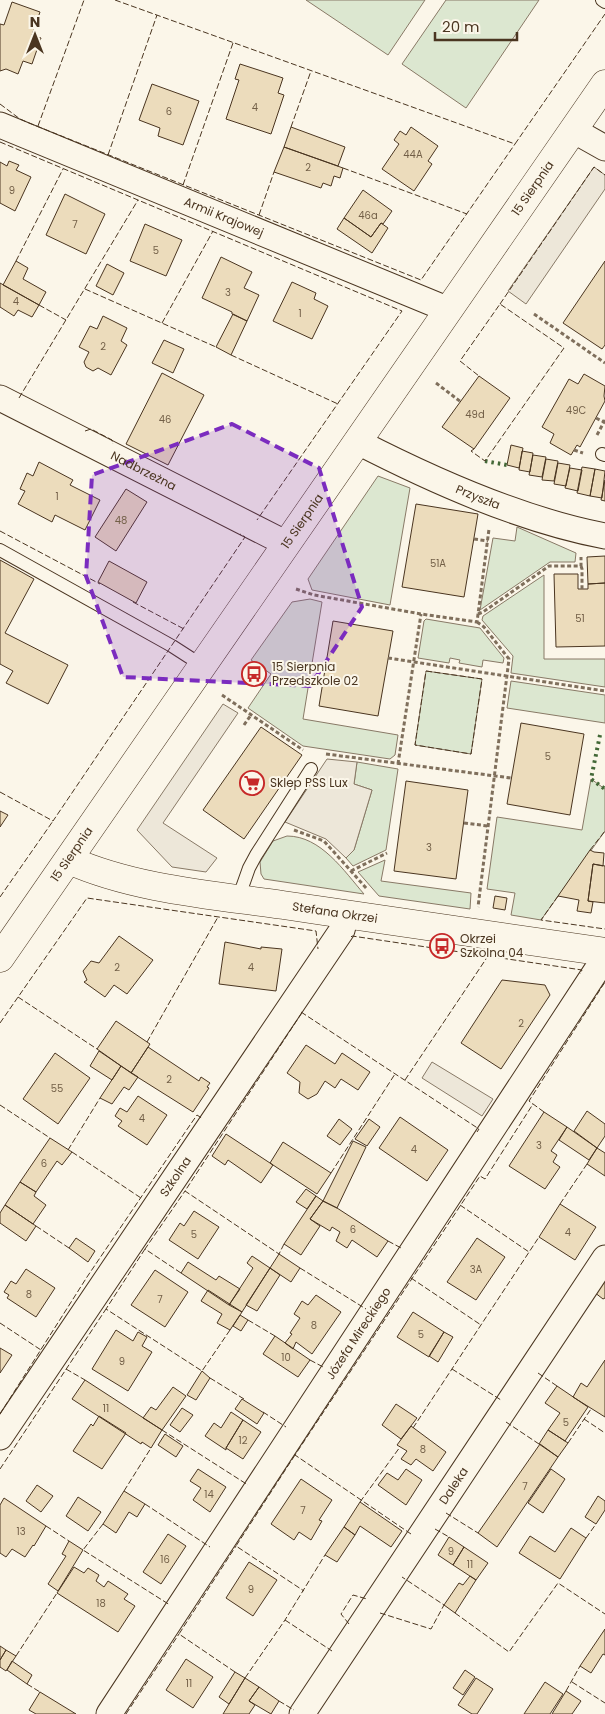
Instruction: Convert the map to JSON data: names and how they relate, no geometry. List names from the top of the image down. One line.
{"streets":{"street":["15 Sierpnia","Armii Krajowej","Nadbrzeżna","Przyszła","Stefana Okrzei","Szkolna","Józefa Mireckiego","Daleka"]},"crossings":[["15 Sierpnia","Armii Krajowej"],["15 Sierpnia","Nadbrzeżna"],["15 Sierpnia","Przyszła"],["15 Sierpnia","Stefana Okrzei"],["Stefana Okrzei","Szkolna"],["Stefana Okrzei","Józefa Mireckiego"]],"places":{"bus stop":["15 Sierpnia Przedszkole 02","Okrzei Szkolna 04"],"supermarket":["Sklep PSS Lux"]},"house_numbers":["4","6","44A","2","9","46a","7","5","3","4","1","2","49C","49d","46","1","48","51A","51","5","3","2","4","2","2","55","4","3","4","6","6","4","5","3A","8","7","8","5","10","9","11","5","12","8","7","14","7","13","9","16","11","9","18","11"],"scale_bar":"20 m","north":"top"}
